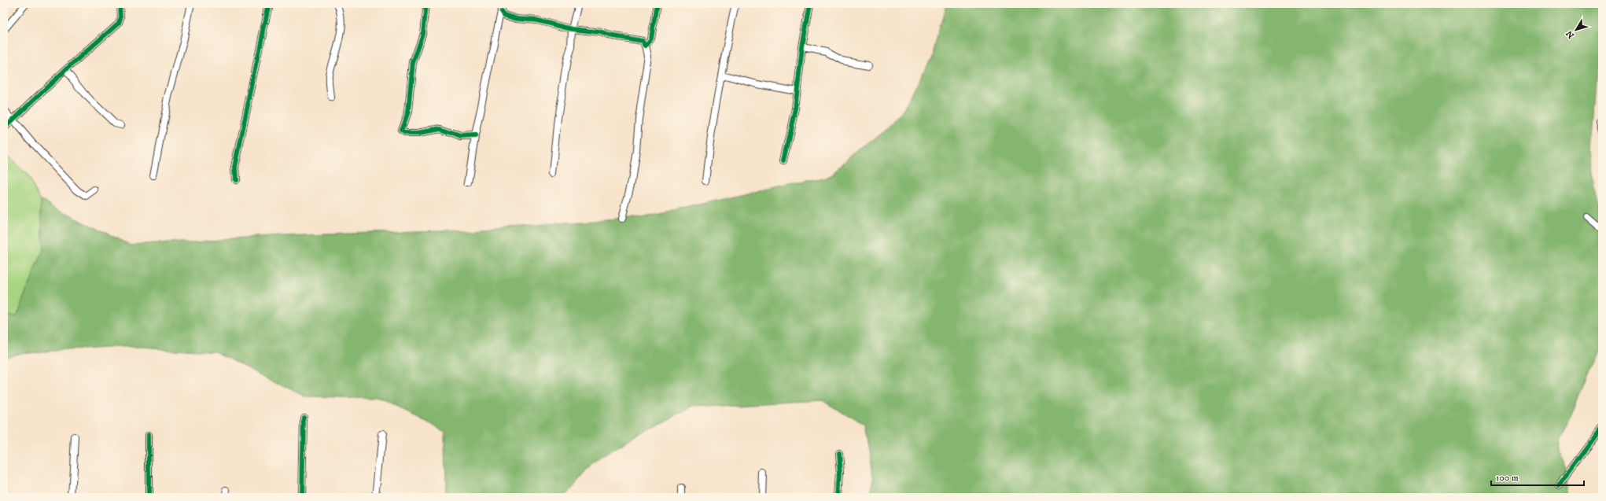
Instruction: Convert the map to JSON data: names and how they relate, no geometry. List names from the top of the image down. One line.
{"scale_bar":"100 m","north":"bottom left"}
